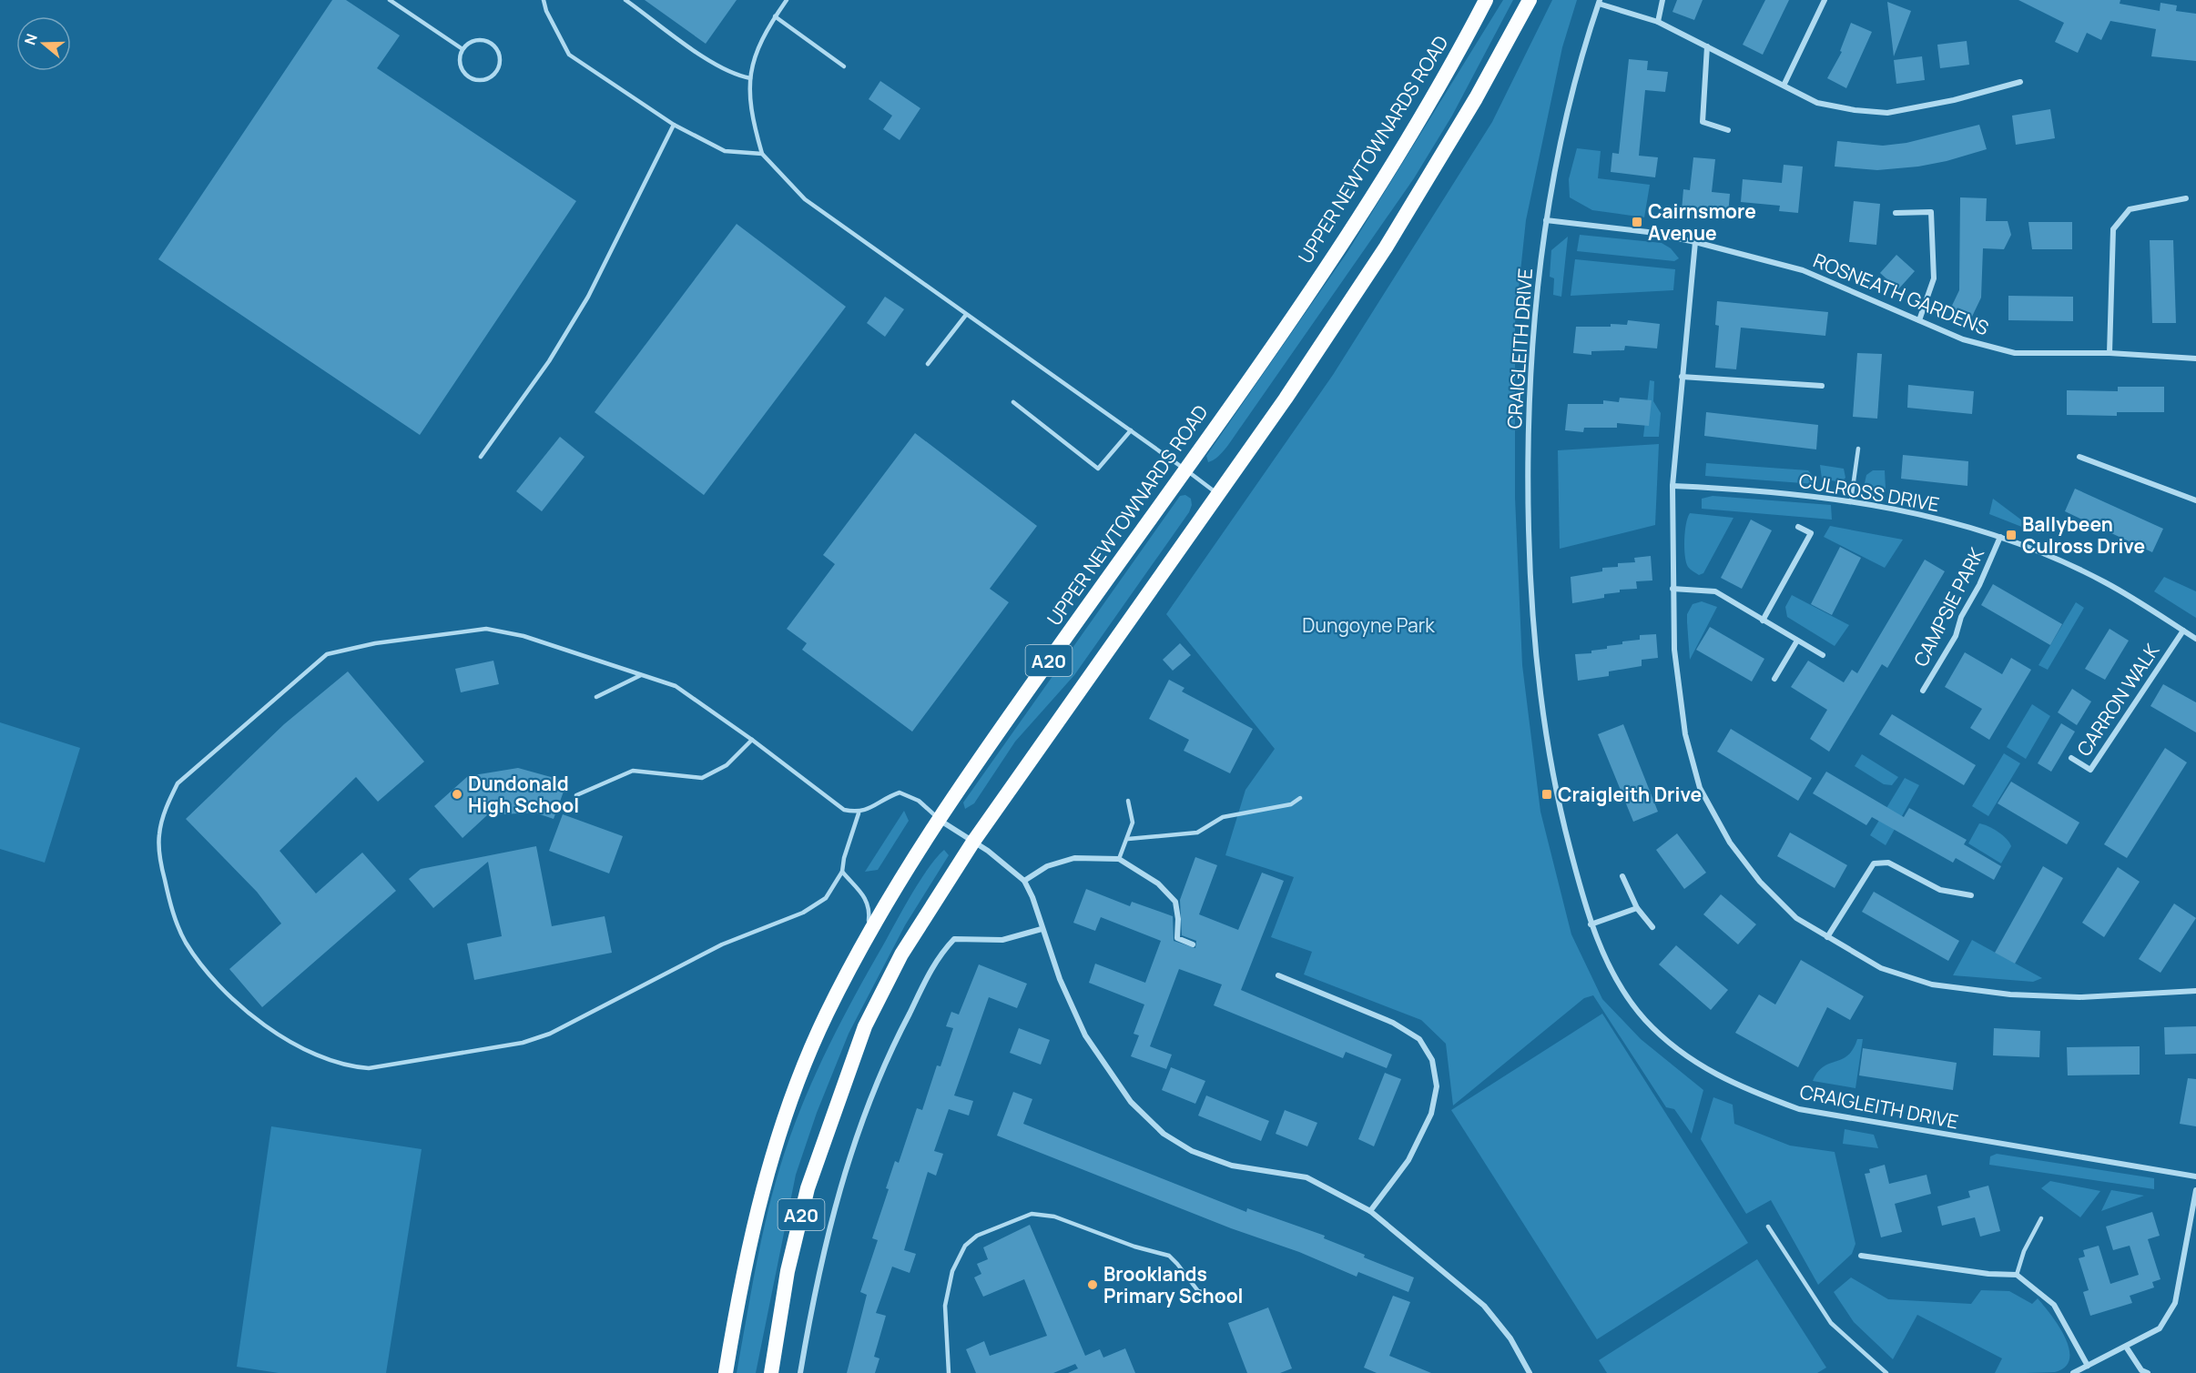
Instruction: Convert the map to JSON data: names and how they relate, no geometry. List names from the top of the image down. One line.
{"streets":{"highway":["UPPER NEWTOWNARDS ROAD","A20"],"street":["ROSNEATH GARDENS","CRAIGLEITH DRIVE","CULROSS DRIVE","CAMPSIE PARK","CARRON WALK"]},"crossings":[["CULROSS DRIVE","CAMPSIE PARK"],["CULROSS DRIVE","CARRON WALK"]],"parks":["Dungoyne Park"],"places":{"transit":["Cairnsmore Avenue","Ballybeen Culross Drive","Craigleith Drive"],"other":["Dundonald High School","Brooklands Primary School"]},"north":"left"}
